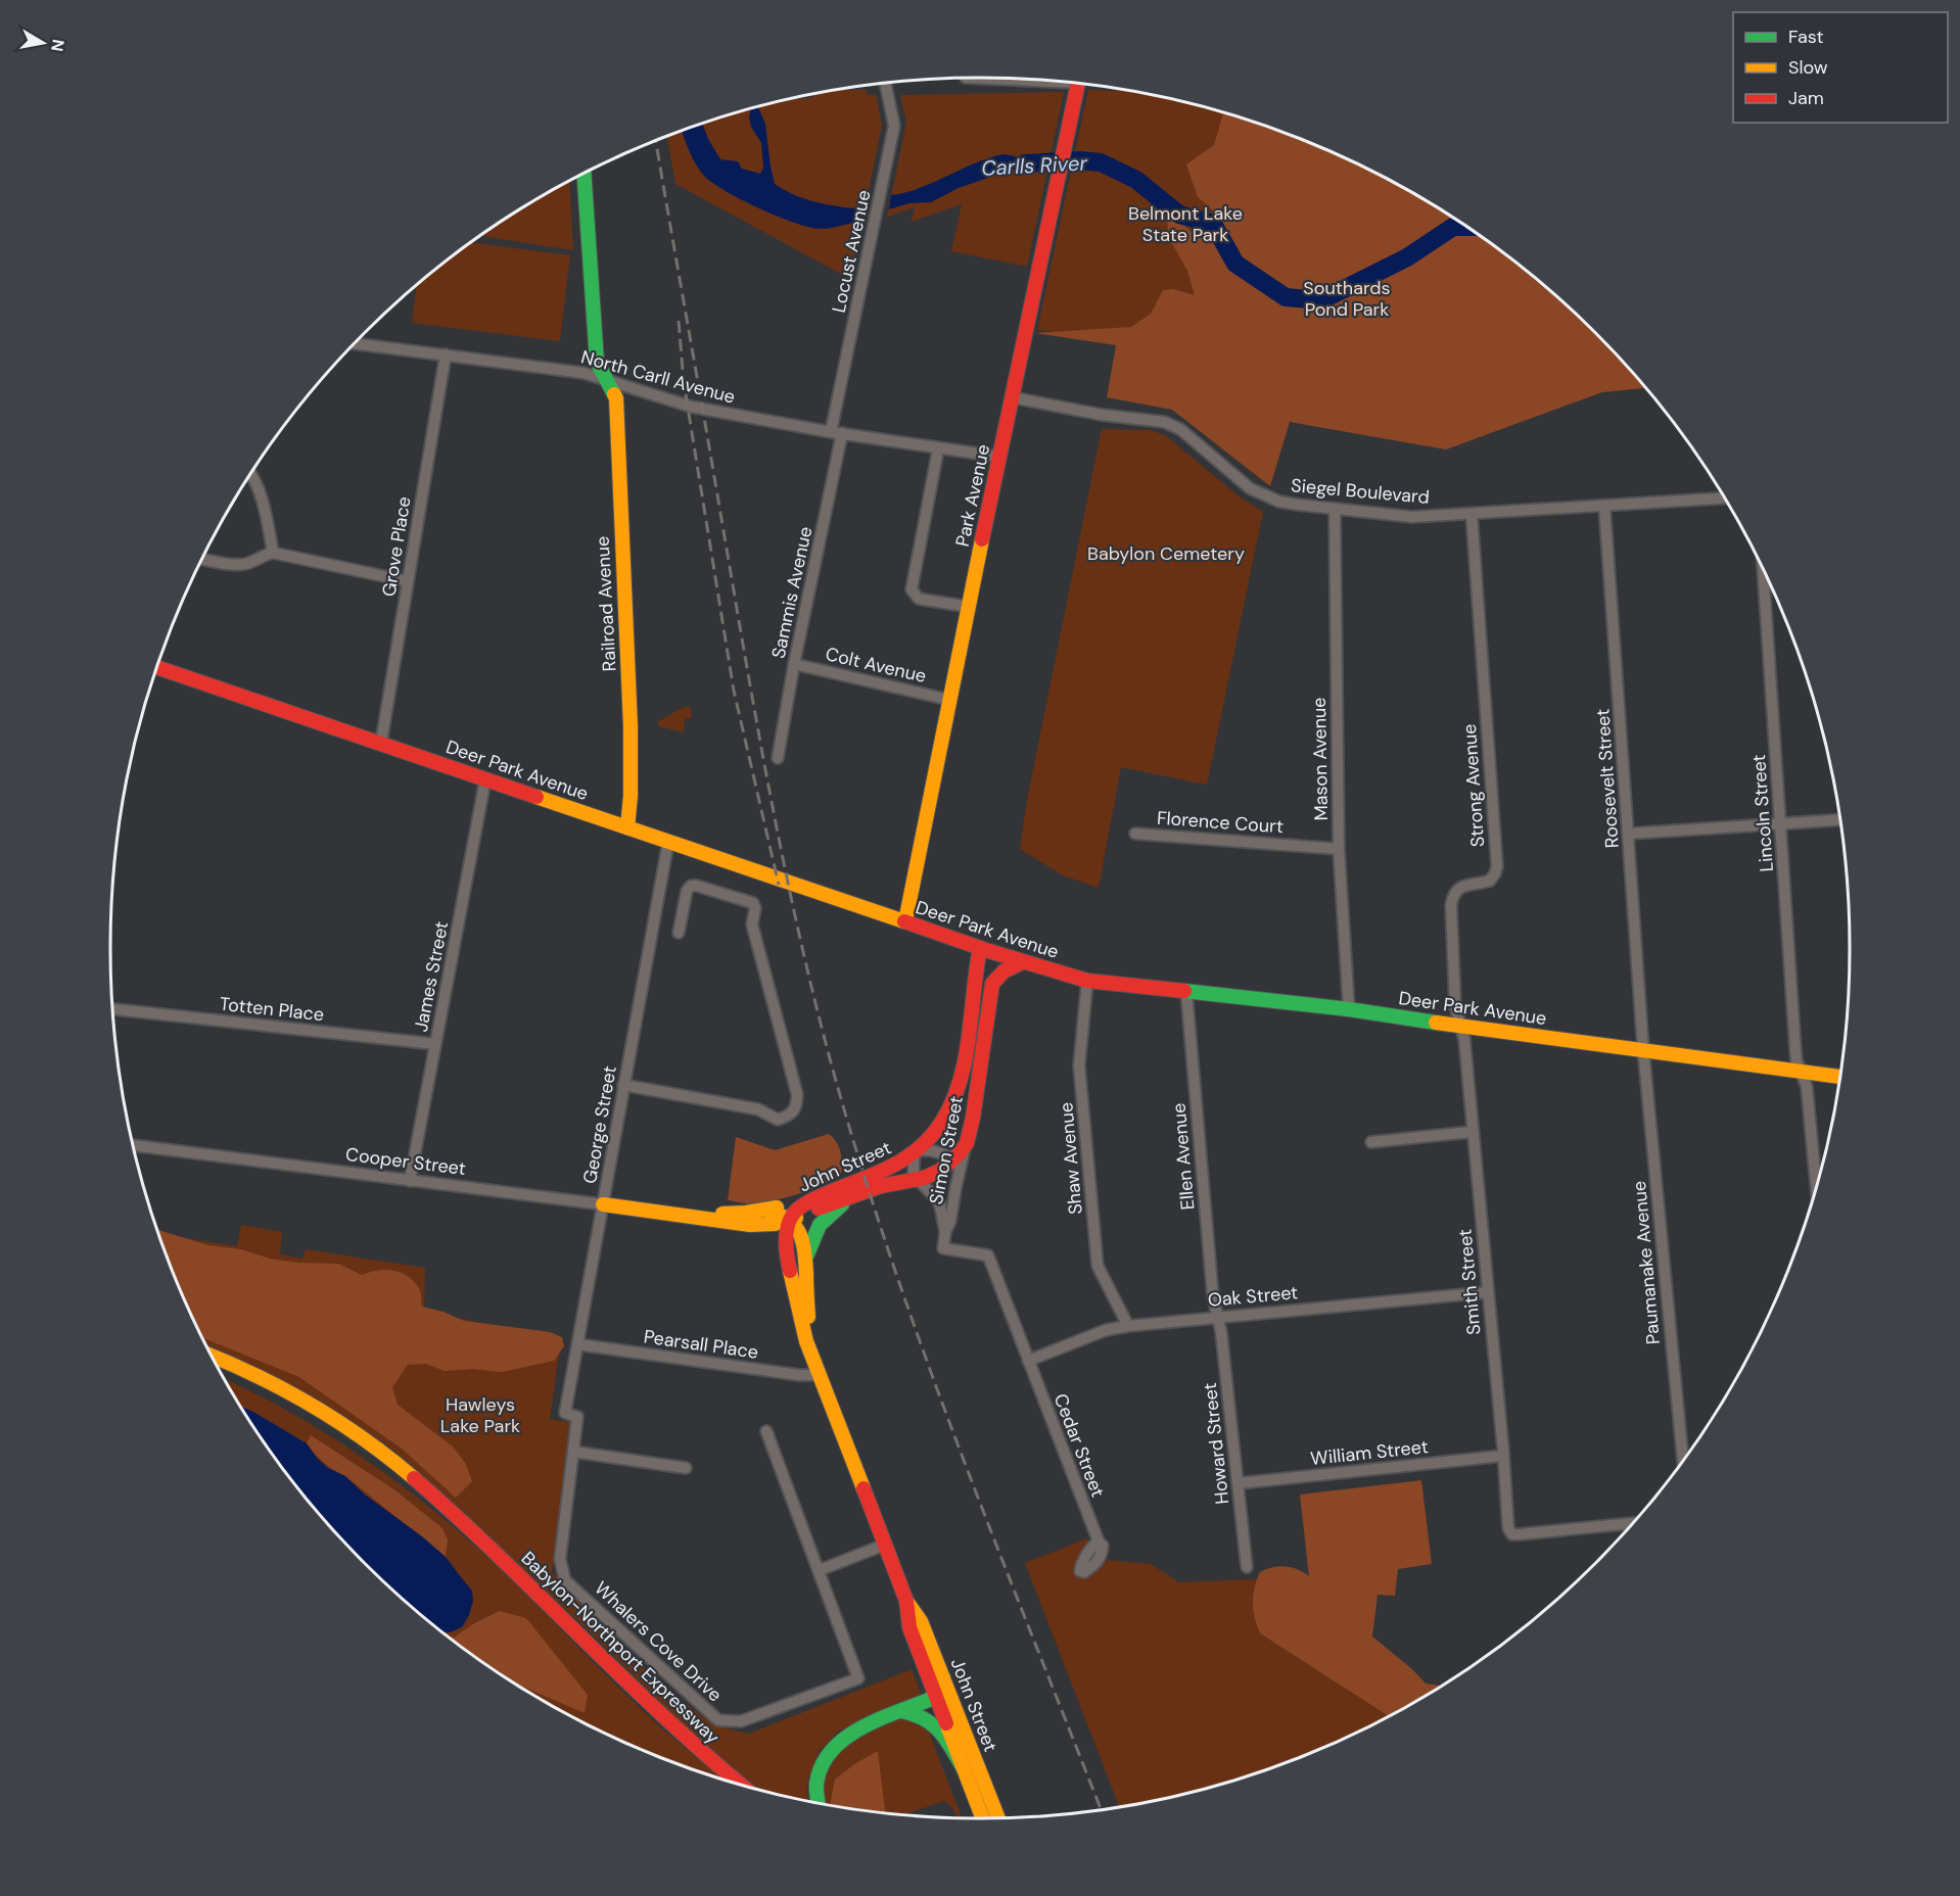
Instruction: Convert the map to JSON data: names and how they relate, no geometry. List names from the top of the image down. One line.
{"streets":{"main road":["Park Avenue","Railroad Avenue","Deer Park Avenue","Simon Street","Cooper Street","John Street","Babylon-Northport Expressway"],"street":["Locust Avenue","North Carll Avenue","Siegel Boulevard","Grove Place","Sammis Avenue","Colt Avenue","Mason Avenue","Roosevelt Street","Strong Avenue","Lincoln Street","Florence Court","James Street","Totten Place","George Street","Ellen Avenue","Shaw Avenue","Paumanake Avenue","Smith Street","Oak Street","Pearsall Place","Howard Street","Cedar Street","William Street","Whalers Cove Drive"]},"crossings":[["Locust Avenue","North Carll Avenue"],["Locust Avenue","Sammis Avenue"],["North Carll Avenue","Park Avenue"],["North Carll Avenue","Grove Place"],["North Carll Avenue","Sammis Avenue"],["North Carll Avenue","Railroad Avenue"],["Siegel Boulevard","Park Avenue"],["Siegel Boulevard","Mason Avenue"],["Siegel Boulevard","Roosevelt Street"],["Siegel Boulevard","Strong Avenue"],["Park Avenue","Colt Avenue"],["Park Avenue","Deer Park Avenue"],["Grove Place","Deer Park Avenue"],["Sammis Avenue","Colt Avenue"],["Railroad Avenue","Deer Park Avenue"],["Mason Avenue","Deer Park Avenue"],["Mason Avenue","Florence Court"],["Deer Park Avenue","Roosevelt Street"],["Deer Park Avenue","Strong Avenue"],["Deer Park Avenue","Lincoln Street"],["Deer Park Avenue","James Street"],["Deer Park Avenue","George Street"],["Deer Park Avenue","Simon Street"],["Deer Park Avenue","Ellen Avenue"],["Deer Park Avenue","Shaw Avenue"],["Deer Park Avenue","Paumanake Avenue"],["Deer Park Avenue","Smith Street"],["Roosevelt Street","Paumanake Avenue"],["Strong Avenue","Smith Street"],["James Street","Totten Place"],["James Street","Cooper Street"],["George Street","Cooper Street"],["George Street","Pearsall Place"],["George Street","Whalers Cove Drive"],["Simon Street","Cooper Street"],["Simon Street","John Street"],["Simon Street","Oak Street"],["Simon Street","Cedar Street"],["Ellen Avenue","Oak Street"],["Ellen Avenue","Howard Street"],["Shaw Avenue","Oak Street"],["Cooper Street","John Street"],["John Street","Pearsall Place"],["Smith Street","Oak Street"],["Smith Street","William Street"],["Oak Street","Howard Street"],["Oak Street","Cedar Street"],["Howard Street","William Street"]],"water":["Carlls River"],"parks":["Belmont Lake State Park","Southards Pond Park","Babylon Cemetery","Hawleys Lake Park"],"legend":["Fast","Slow","Jam"],"north":"right"}
